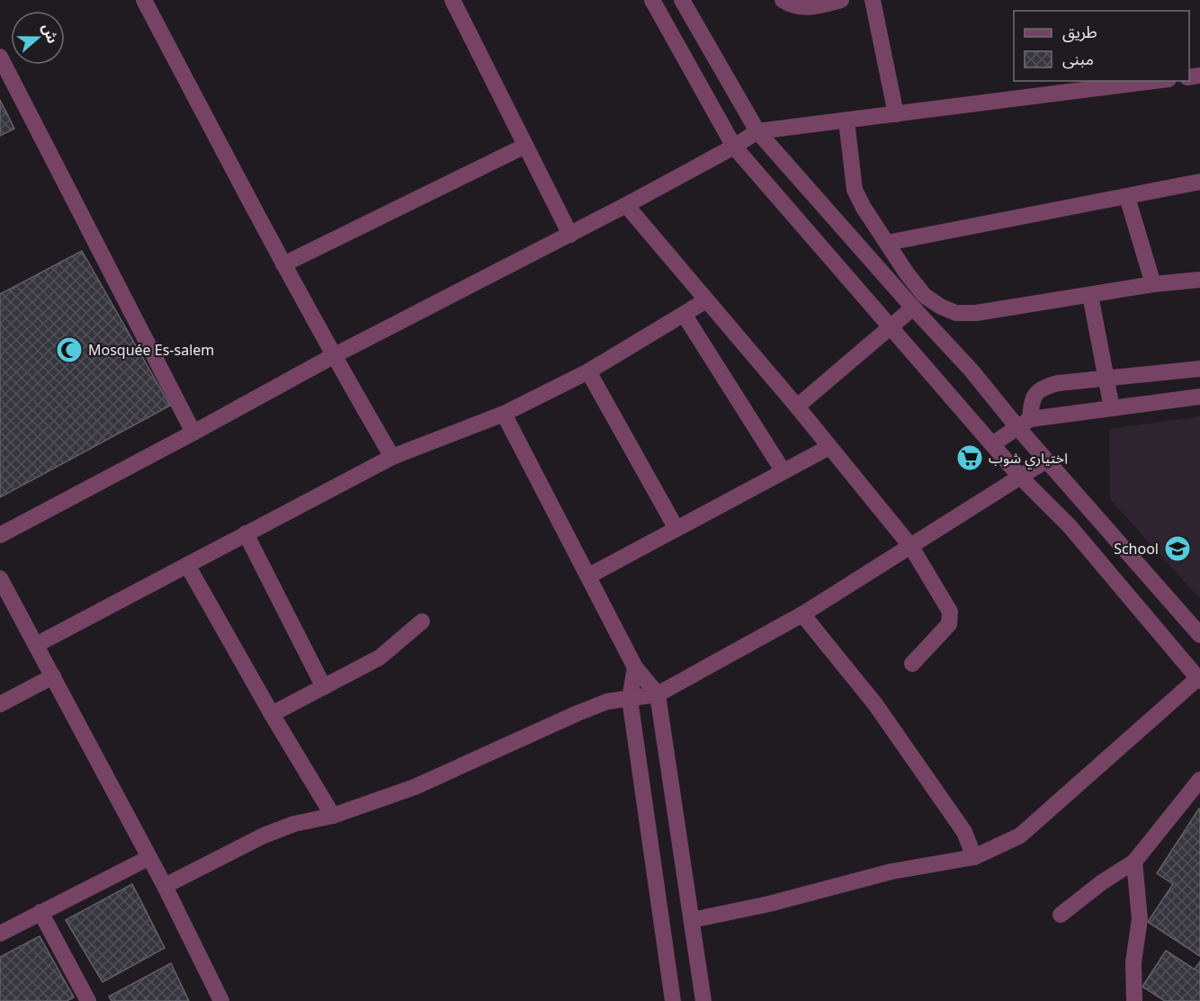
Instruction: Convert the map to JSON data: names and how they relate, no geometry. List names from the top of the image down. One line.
{"places":{"mosque":["Mosquée Es-salem"],"supermarket":["اختياري شوب"],"school or university":["School"]},"legend":["طريق","مبنى"],"north":"right"}
